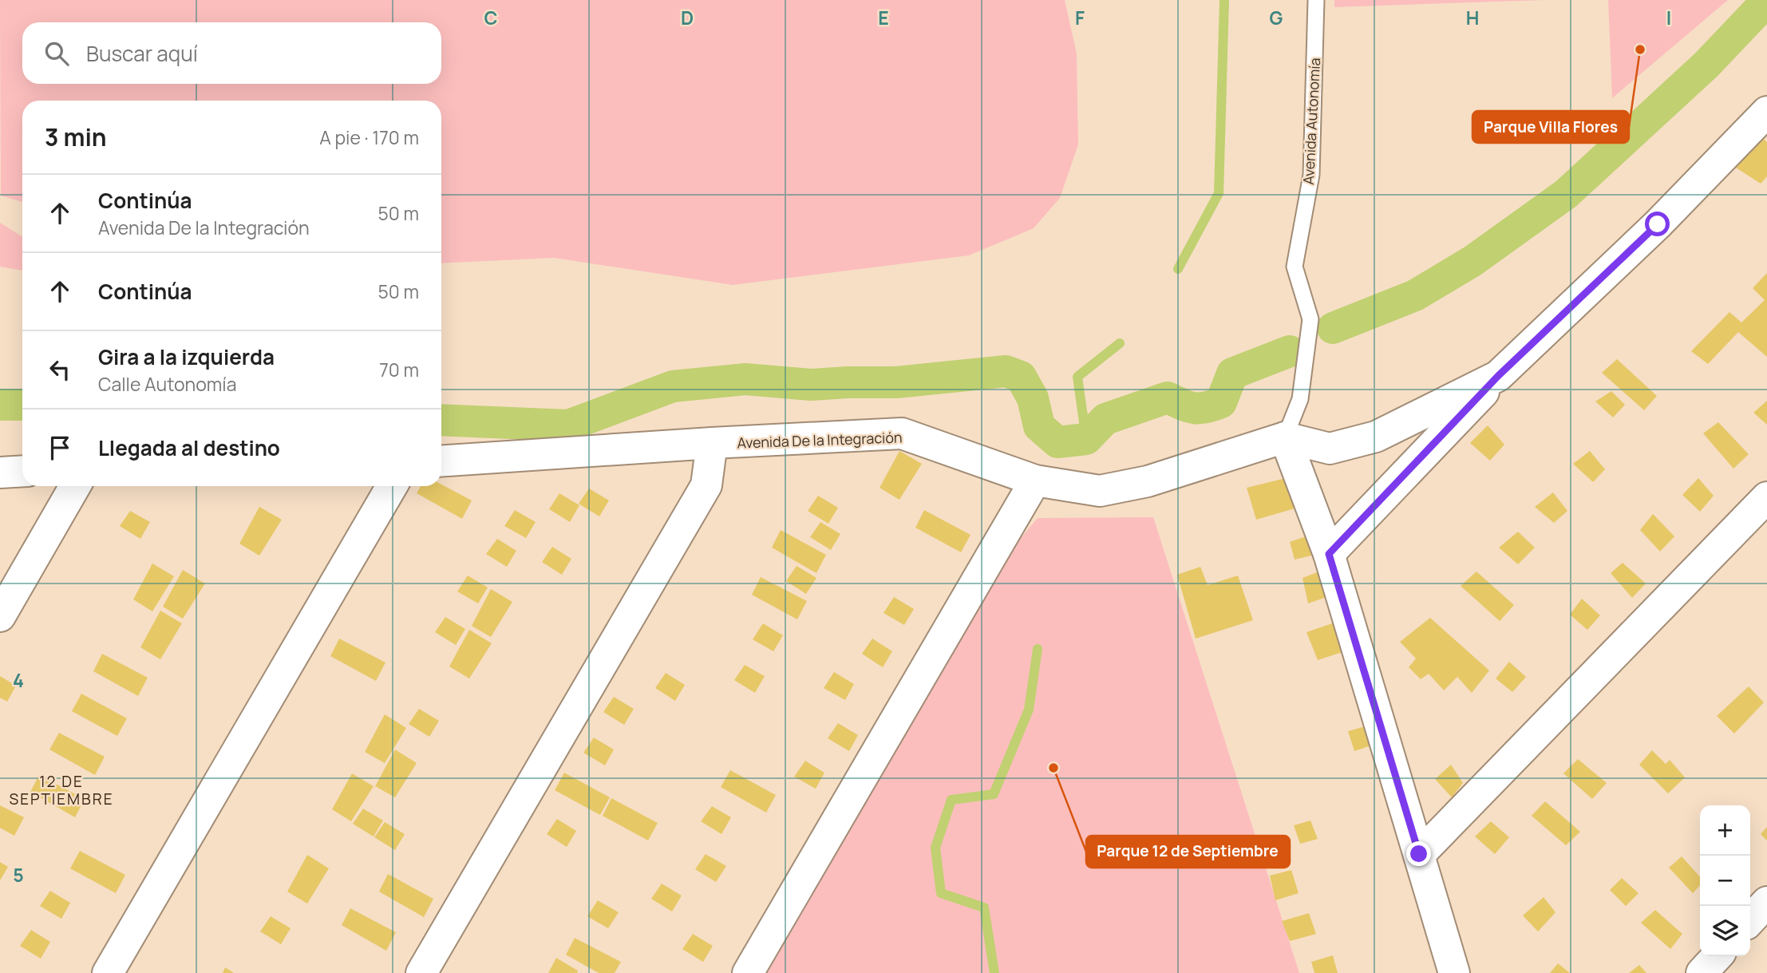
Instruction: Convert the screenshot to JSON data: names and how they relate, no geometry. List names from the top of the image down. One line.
{"streets":{"street":["Avenida De la Integración"],"lane":["Avenida Autonomía"]},"crossings":[["Avenida Autonomía","Avenida De la Integración"]],"districts":["12 DE SEPTIEMBRE"],"places":["Parque Villa Flores","Parque 12 de Septiembre"],"page":{"search":"Buscar aquí","heading":["3 min","A pie · 170 m"],"list":[["Continúa","Avenida De la Integración","50 m"],["Continúa","50 m"],["Gira a la izquierda","Calle Autonomía","70 m"],"Llegada al destino"],"map_buttons":["+","−"]},"grid":{"columns":["C","D","E","F","G","H","I"],"rows":["4","5"]}}
